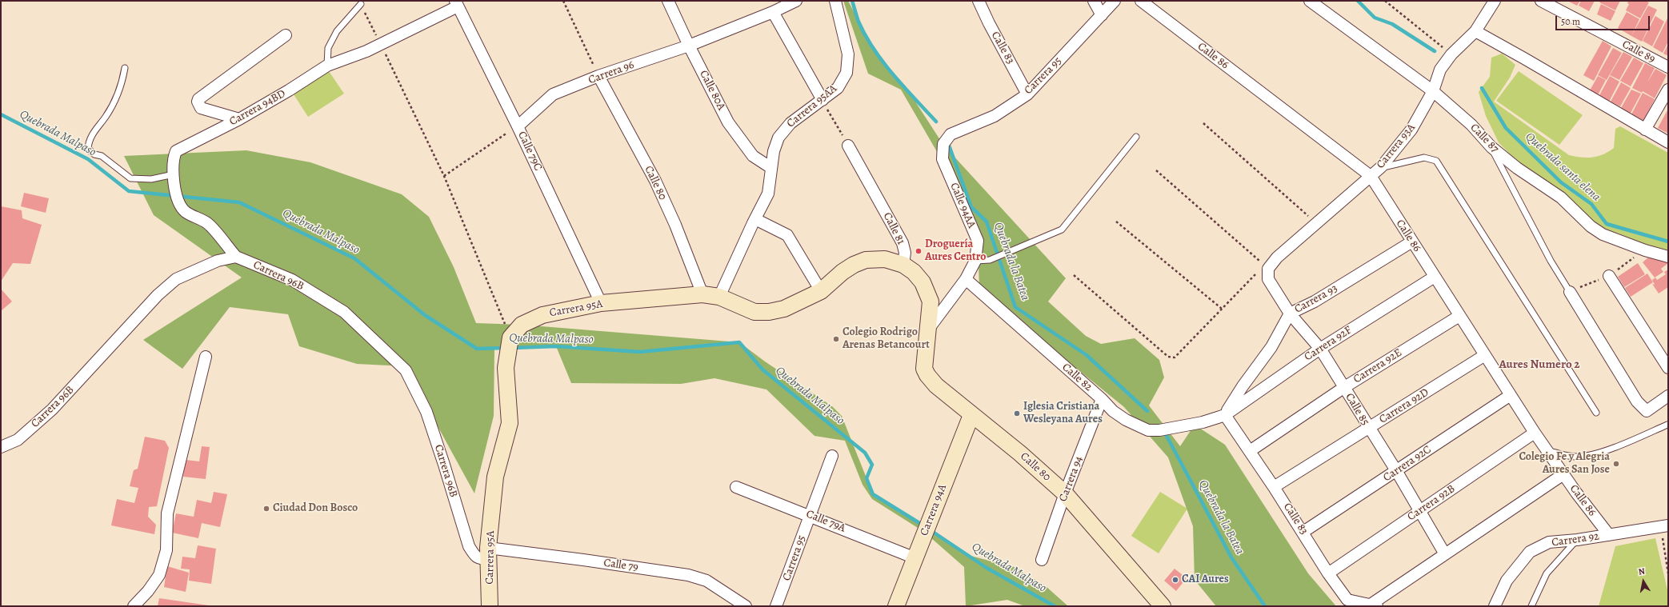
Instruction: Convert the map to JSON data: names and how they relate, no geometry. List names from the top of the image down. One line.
{"streets":{"street":["Calle 83","Calle 89","Calle 86","Carrera 96","Carrera 95","Calle 80A","Carrera 95AA","Carrera 94BD","Calle 87","Carrera 93A","Calle 79C","Calle 80","Calle 94AA","Calle 81","Carrera 96B","Carrera 93","Carrera 95A","Carrera 92F","Carrera 92E","Calle 82","Carrera 92D","Calle 85","Carrera 92C","Carrera 94","Carrera 92B","Carrera 94A","Calle 79A","Carrera 92","Calle 79"]},"crossings":[["Calle 83","Carrera 95"],["Calle 83","Carrera 93"],["Calle 83","Carrera 92F"],["Calle 83","Carrera 92E"],["Calle 83","Calle 82"],["Calle 83","Carrera 92D"],["Calle 83","Carrera 92C"],["Calle 83","Carrera 92B"],["Calle 86","Carrera 93A"],["Calle 86","Carrera 93"],["Calle 86","Carrera 92F"],["Calle 86","Carrera 92E"],["Calle 86","Carrera 92D"],["Calle 86","Carrera 92C"],["Calle 86","Carrera 92B"],["Calle 86","Carrera 92"],["Carrera 96","Calle 80A"],["Carrera 96","Calle 79C"],["Carrera 96","Calle 80"],["Carrera 95","Calle 94AA"],["Carrera 95","Calle 79A"],["Calle 80A","Carrera 95AA"],["Carrera 95AA","Carrera 95A"],["Carrera 94BD","Calle 79C"],["Carrera 94BD","Carrera 96B"],["Calle 87","Carrera 93A"],["Carrera 93A","Calle 85"],["Calle 79C","Carrera 95A"],["Calle 80","Calle 94AA"],["Calle 80","Carrera 95A"],["Calle 80","Carrera 94"],["Calle 80","Carrera 94A"],["Calle 94AA","Calle 82"],["Calle 81","Carrera 95A"],["Carrera 96B","Carrera 95A"],["Carrera 96B","Calle 79"],["Carrera 93","Carrera 92F"],["Carrera 93","Calle 82"],["Carrera 93","Calle 85"],["Carrera 95A","Calle 79"],["Carrera 92F","Calle 82"],["Carrera 92F","Calle 85"],["Carrera 92E","Calle 85"],["Calle 82","Carrera 94"],["Carrera 92D","Calle 85"],["Calle 85","Carrera 92C"],["Calle 85","Carrera 92B"],["Carrera 94A","Calle 79A"]],"districts":["Aures Numero 2"],"water":["Quebrada Malpaso","Quebrada santa elena","Quebrada la Batea"],"places":["Droguería Aures Centro","Colegio Rodrigo Arenas Betancourt","Iglesia Cristiana Wesleyana Aures","Colegio Fe y Alegria Aures San Jose","Ciudad Don Bosco","CAI Aures"],"scale_bar":"50 m","north":"top"}
